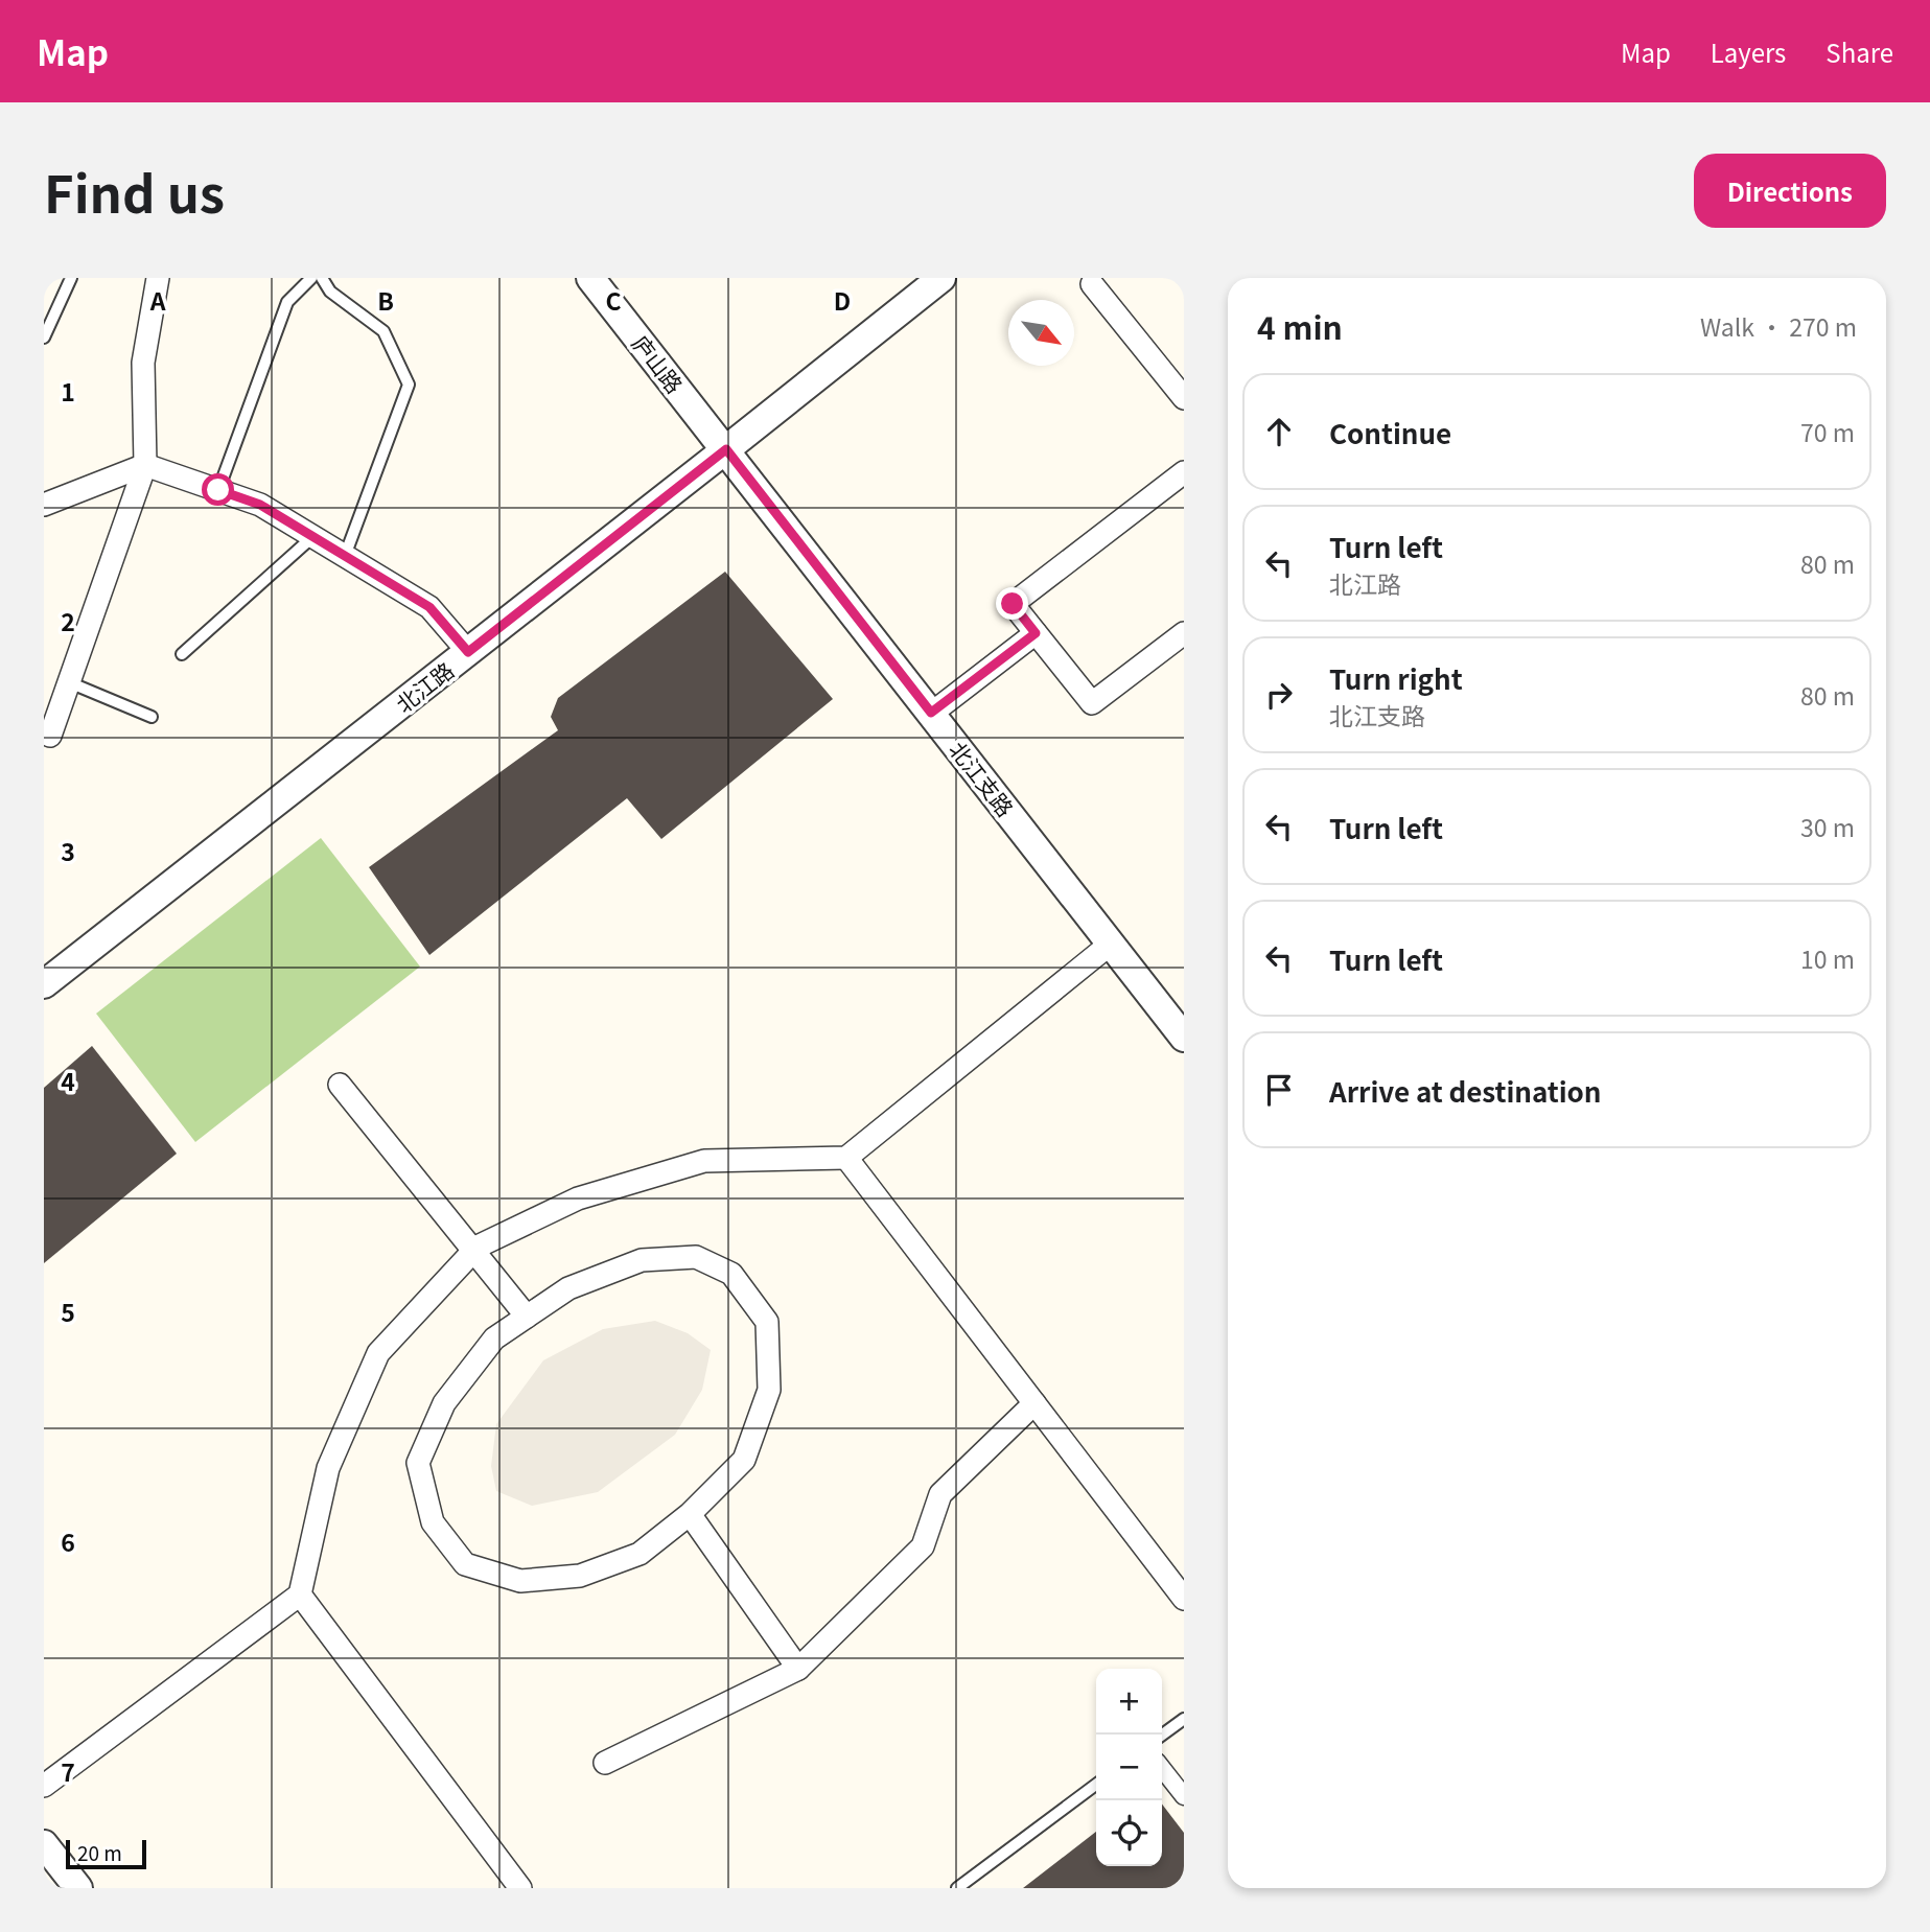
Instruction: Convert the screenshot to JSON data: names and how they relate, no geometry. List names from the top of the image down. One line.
{"streets":{"street":["庐山路","北江路","北江支路"]},"crossings":[["庐山路","北江路"],["庐山路","北江支路"],["北江路","北江支路"]],"scale_bar":"20 m","north":"bottom right","page":{"header":"Map","nav":["Map","Layers","Share"],"title":"Find us","buttons":"Directions","heading":["4 min","Walk · 270 m"],"list":[["Continue","70 m"],["Turn left","北江路","80 m"],["Turn right","北江支路","80 m"],["Turn left","30 m"],["Turn left","10 m"],"Arrive at destination"],"map_buttons":["+","−"],"scale":"20 m"},"grid":{"columns":["A","B","C","D"],"rows":["1","2","3","4","5","6","7"]}}
